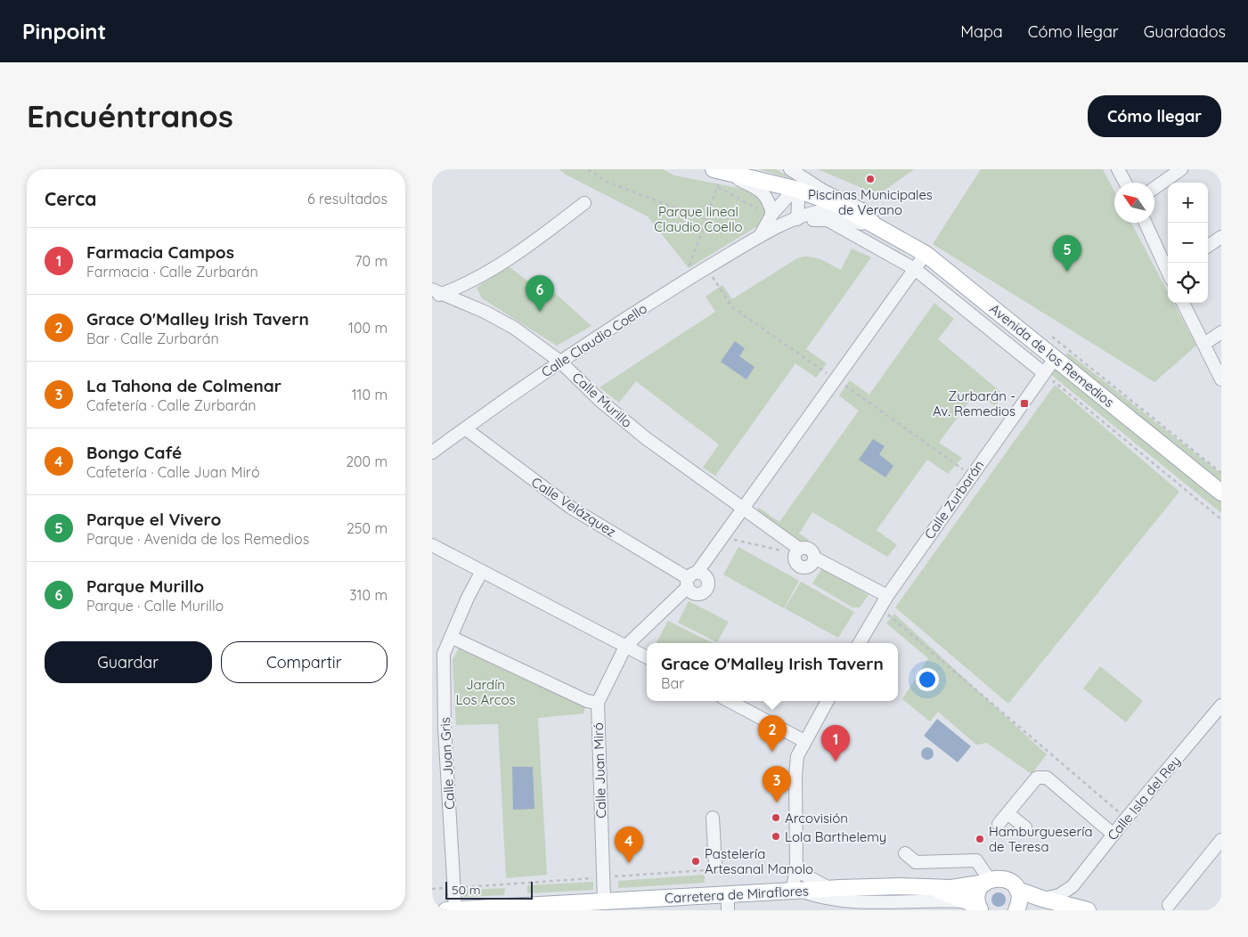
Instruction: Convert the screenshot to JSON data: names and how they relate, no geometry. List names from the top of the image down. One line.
{"streets":{"main road":["Avenida de los Remedios","Carretera de Miraflores"],"street":["Calle Claudio Coello","Calle Murillo","Calle Zurbarán","Calle Velázquez","Calle Juan Gris","Calle Juan Miró","Calle Isla del Rey"]},"crossings":[["Calle Claudio Coello","Avenida de los Remedios"],["Calle Claudio Coello","Calle Murillo"],["Calle Claudio Coello","Calle Velázquez"],["Avenida de los Remedios","Calle Zurbarán"],["Avenida de los Remedios","Calle Juan Miró"],["Calle Murillo","Calle Juan Miró"],["Calle Velázquez","Calle Juan Miró"],["Calle Juan Gris","Carretera de Miraflores"],["Calle Juan Miró","Carretera de Miraflores"]],"parks":["Parque lineal Claudio Coello","Jardín Los Arcos"],"places":{"other":["Piscinas Municipales de Verano","Arcovisión","Lola Barthelemy","Hamburguesería de Teresa","Pastelería Artesanal Manolo"],"transit":["Zurbarán - Av. Remedios"]},"scale_bar":"50 m","north":"top left","page":{"header":"Pinpoint","nav":["Mapa","Cómo llegar","Guardados"],"buttons":["Cómo llegar",["Guardar","Compartir"]],"title":"Encuéntranos","heading":["Cerca","6 resultados"],"map_buttons":["+","−"],"list":[{"mark":"1","name":"Farmacia Campos","note":"Farmacia · Calle Zurbarán","value":"70 m"},{"mark":"2","name":"Grace O'Malley Irish Tavern","note":"Bar · Calle Zurbarán","value":"100 m"},{"mark":"3","name":"La Tahona de Colmenar","note":"Cafetería · Calle Zurbarán","value":"110 m"},{"mark":"4","name":"Bongo Café","note":"Cafetería · Calle Juan Miró","value":"200 m"},{"mark":"5","name":"Parque el Vivero","note":"Parque · Avenida de los Remedios","value":"250 m"},{"mark":"6","name":"Parque Murillo","note":"Parque · Calle Murillo","value":"310 m"}],"pins":["5","6","2","1","3","4"],"popup":["Grace O'Malley Irish Tavern","Bar"],"scale":"50 m"}}
